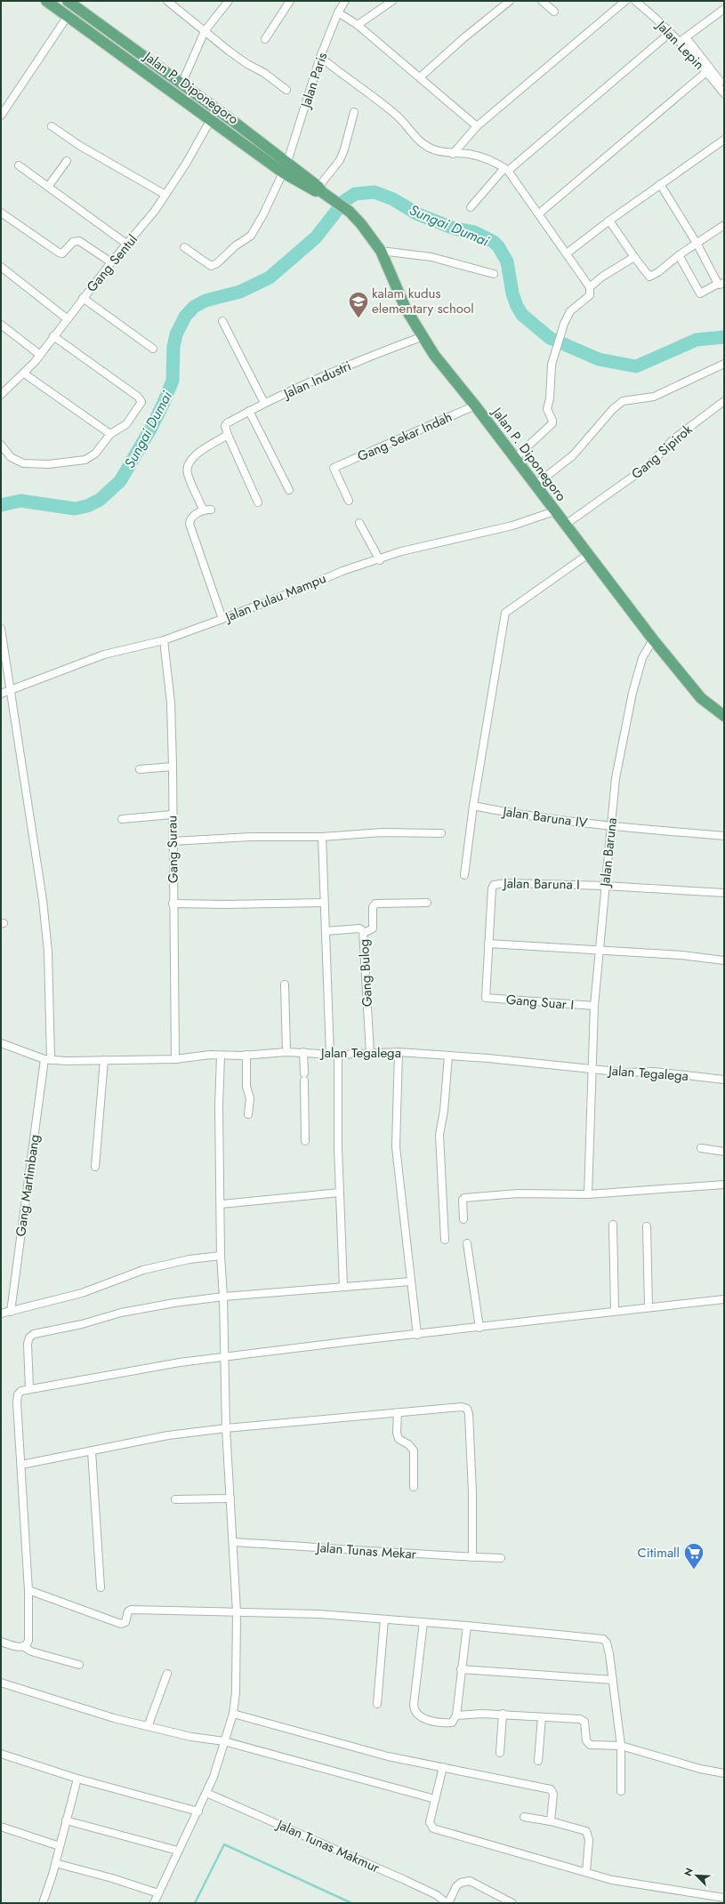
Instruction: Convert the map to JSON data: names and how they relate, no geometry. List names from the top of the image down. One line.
{"streets":{"main road":["Jalan P. Diponegoro"],"street":["Jalan Lepin","Jalan Paris","Gang Sentul","Jalan Industri","Gang Sekar Indah","Gang Sipirok","Jalan Pulau Mampu","Jalan Baruna IV","Gang Surau","Jalan Baruna","Jalan Baruna I","Gang Bulog","Gang Suar I","Jalan Tegalega","Gang Martimbang","Jalan Tunas Mekar","Jalan Tunas Makmur"]},"crossings":[["Jalan P. Diponegoro","Gang Sentul"],["Jalan P. Diponegoro","Jalan Industri"],["Jalan P. Diponegoro","Gang Sekar Indah"],["Jalan P. Diponegoro","Gang Sipirok"],["Jalan P. Diponegoro","Jalan Pulau Mampu"],["Jalan P. Diponegoro","Jalan Baruna"],["Jalan Pulau Mampu","Gang Surau"],["Jalan Pulau Mampu","Gang Martimbang"],["Jalan Baruna IV","Jalan Baruna"],["Gang Surau","Jalan Tegalega"],["Jalan Baruna","Jalan Baruna I"],["Jalan Baruna","Gang Suar I"],["Jalan Baruna","Jalan Tegalega"],["Jalan Baruna I","Gang Suar I"],["Gang Bulog","Jalan Tegalega"],["Jalan Tegalega","Gang Martimbang"]],"water":["Sungai Dumai"],"places":{"school or university":["kalam kudus elementary school"],"supermarket":["Citimall"]},"north":"top left"}
